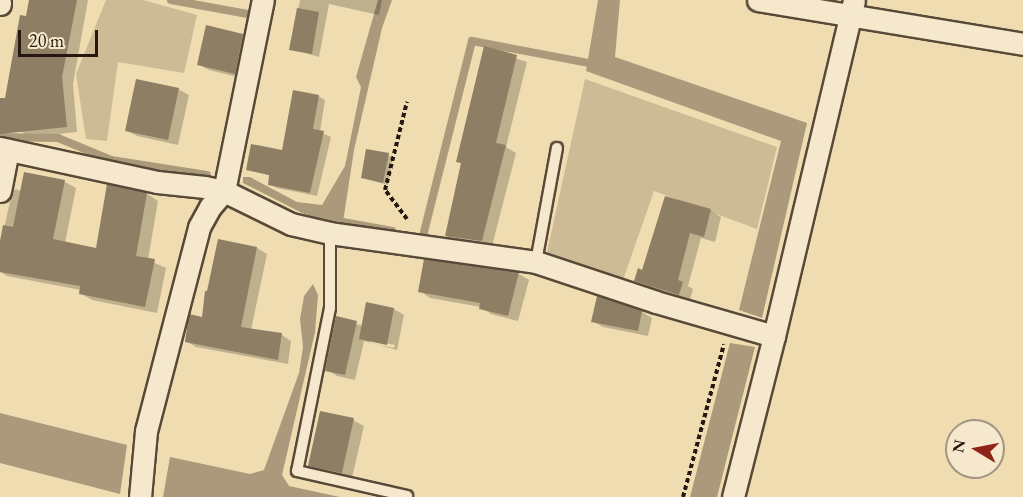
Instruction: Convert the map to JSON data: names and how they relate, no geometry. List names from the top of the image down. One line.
{"scale_bar":"20 m","north":"left"}
